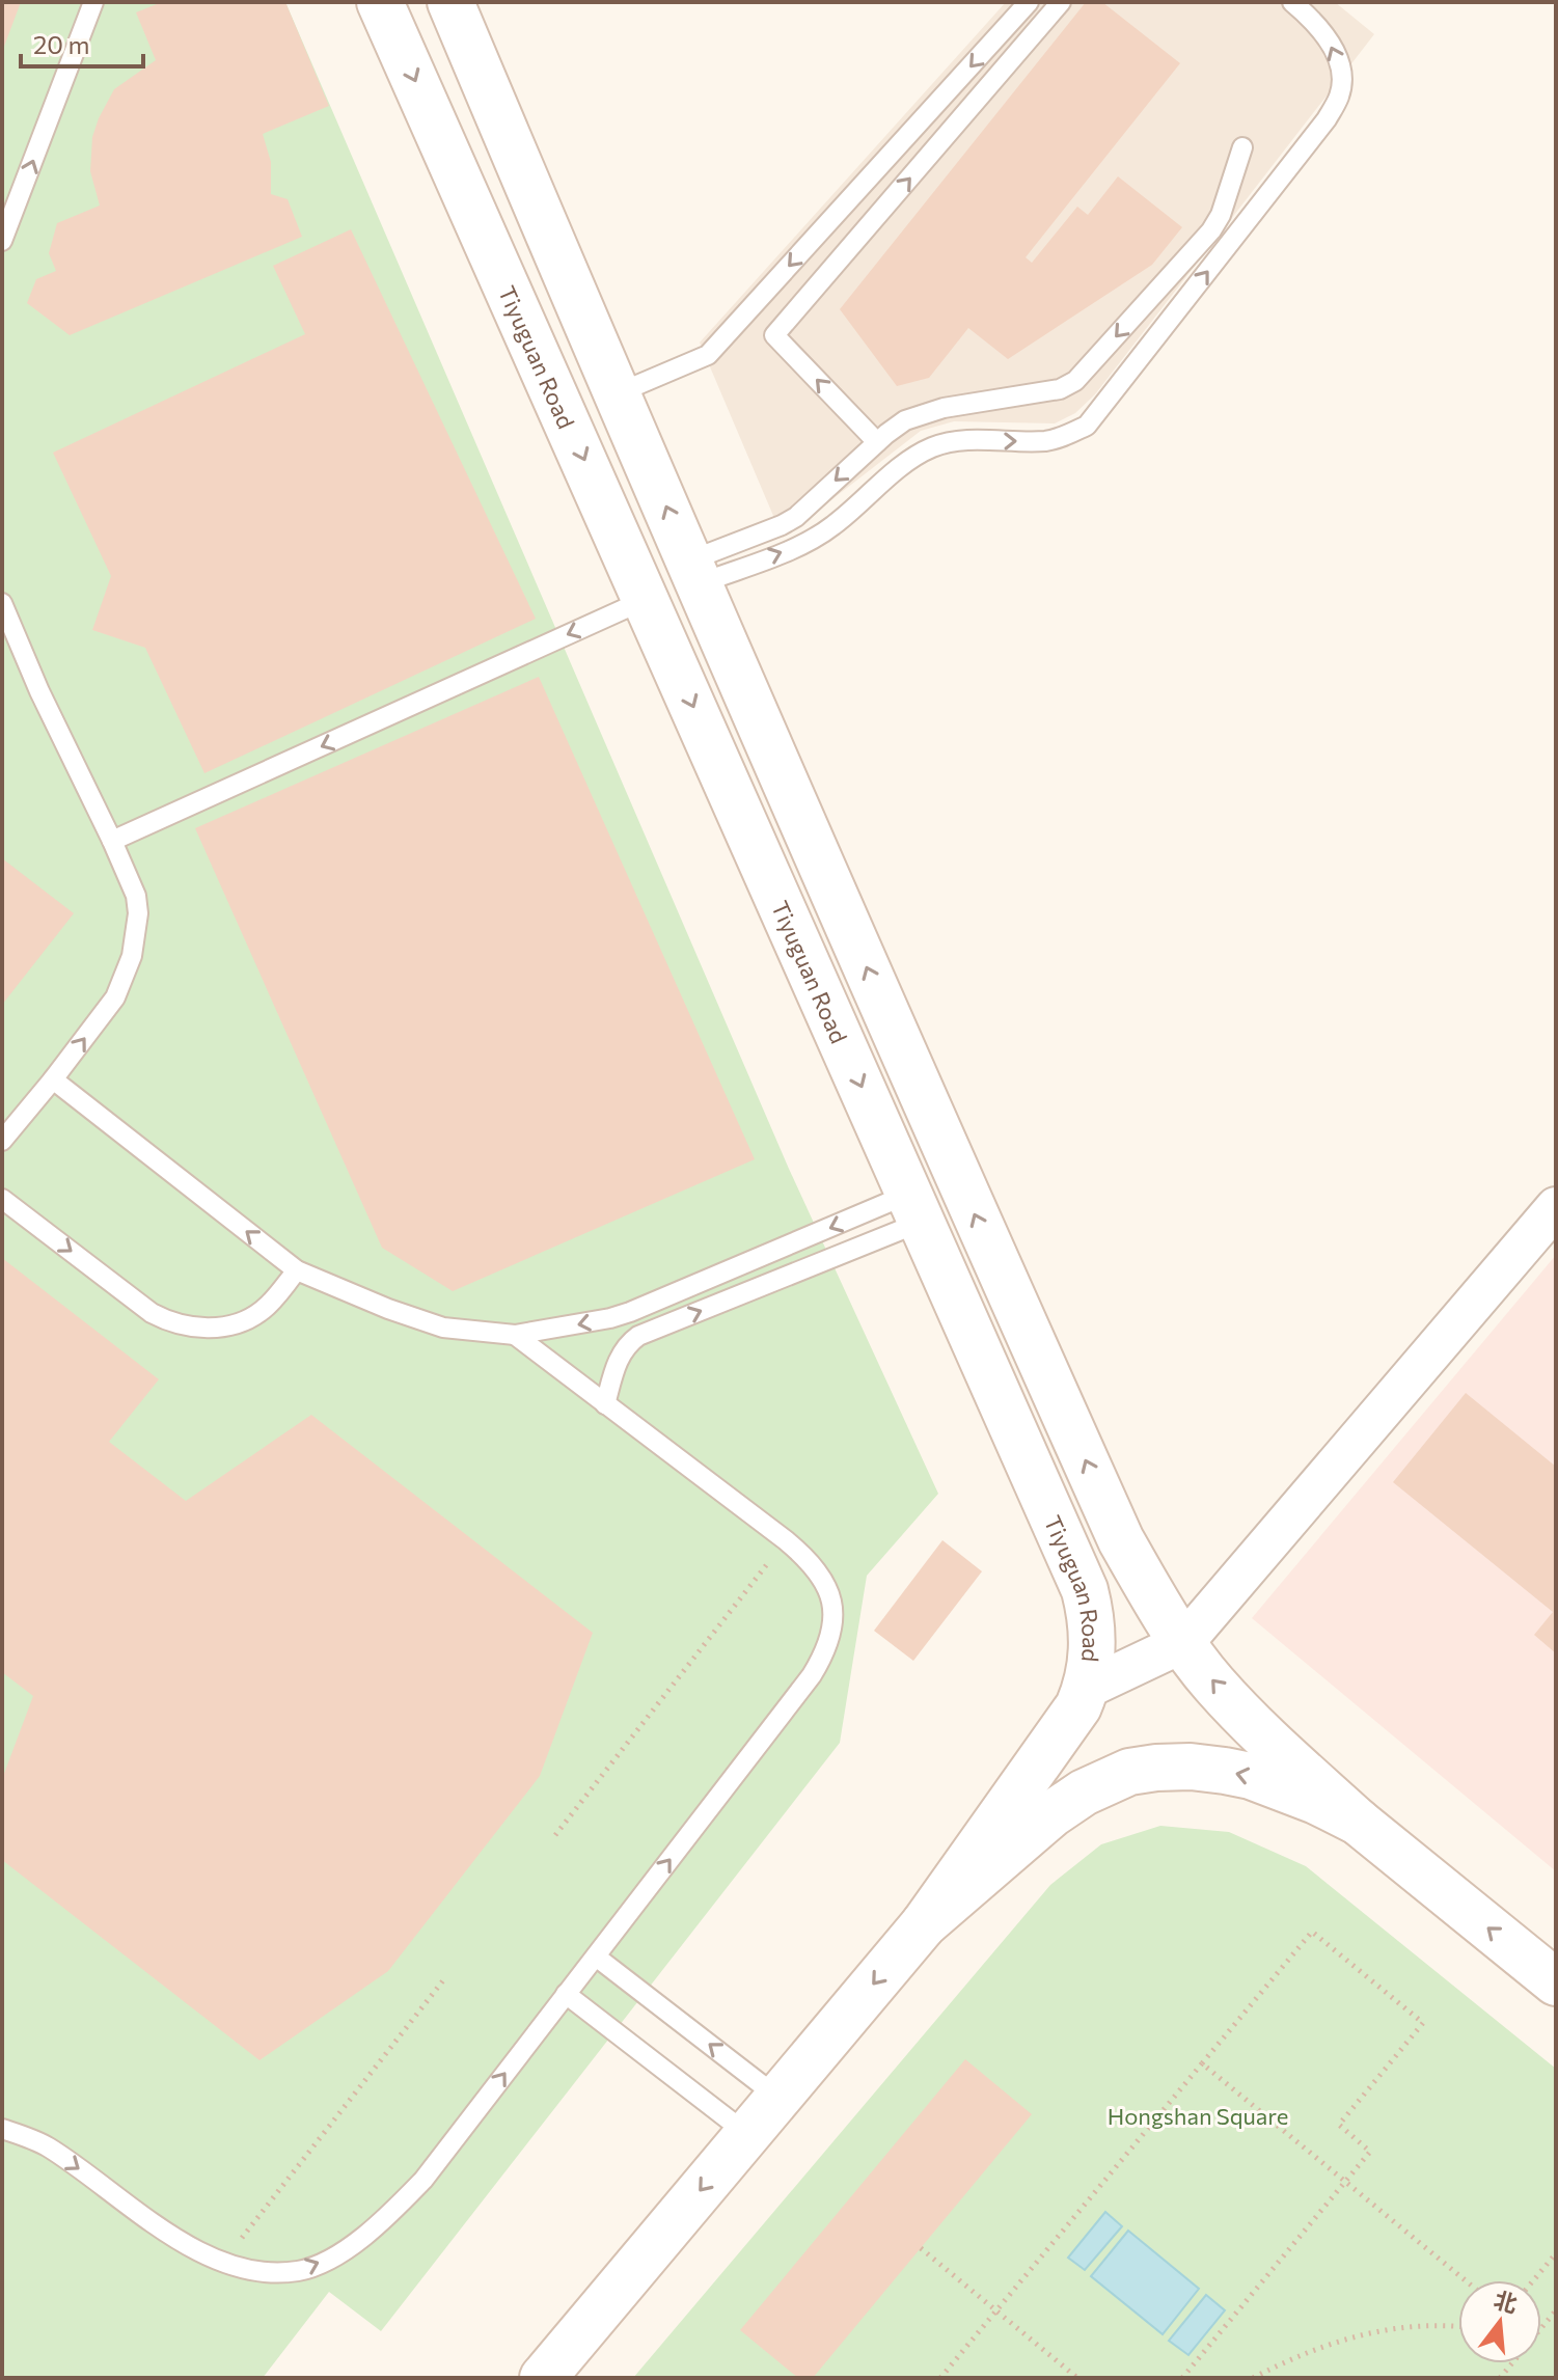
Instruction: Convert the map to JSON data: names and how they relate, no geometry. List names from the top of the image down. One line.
{"streets":{"main road":["Tiyuguan Road"]},"parks":["Hongshan Square"],"scale_bar":"20 m","north":"top"}
